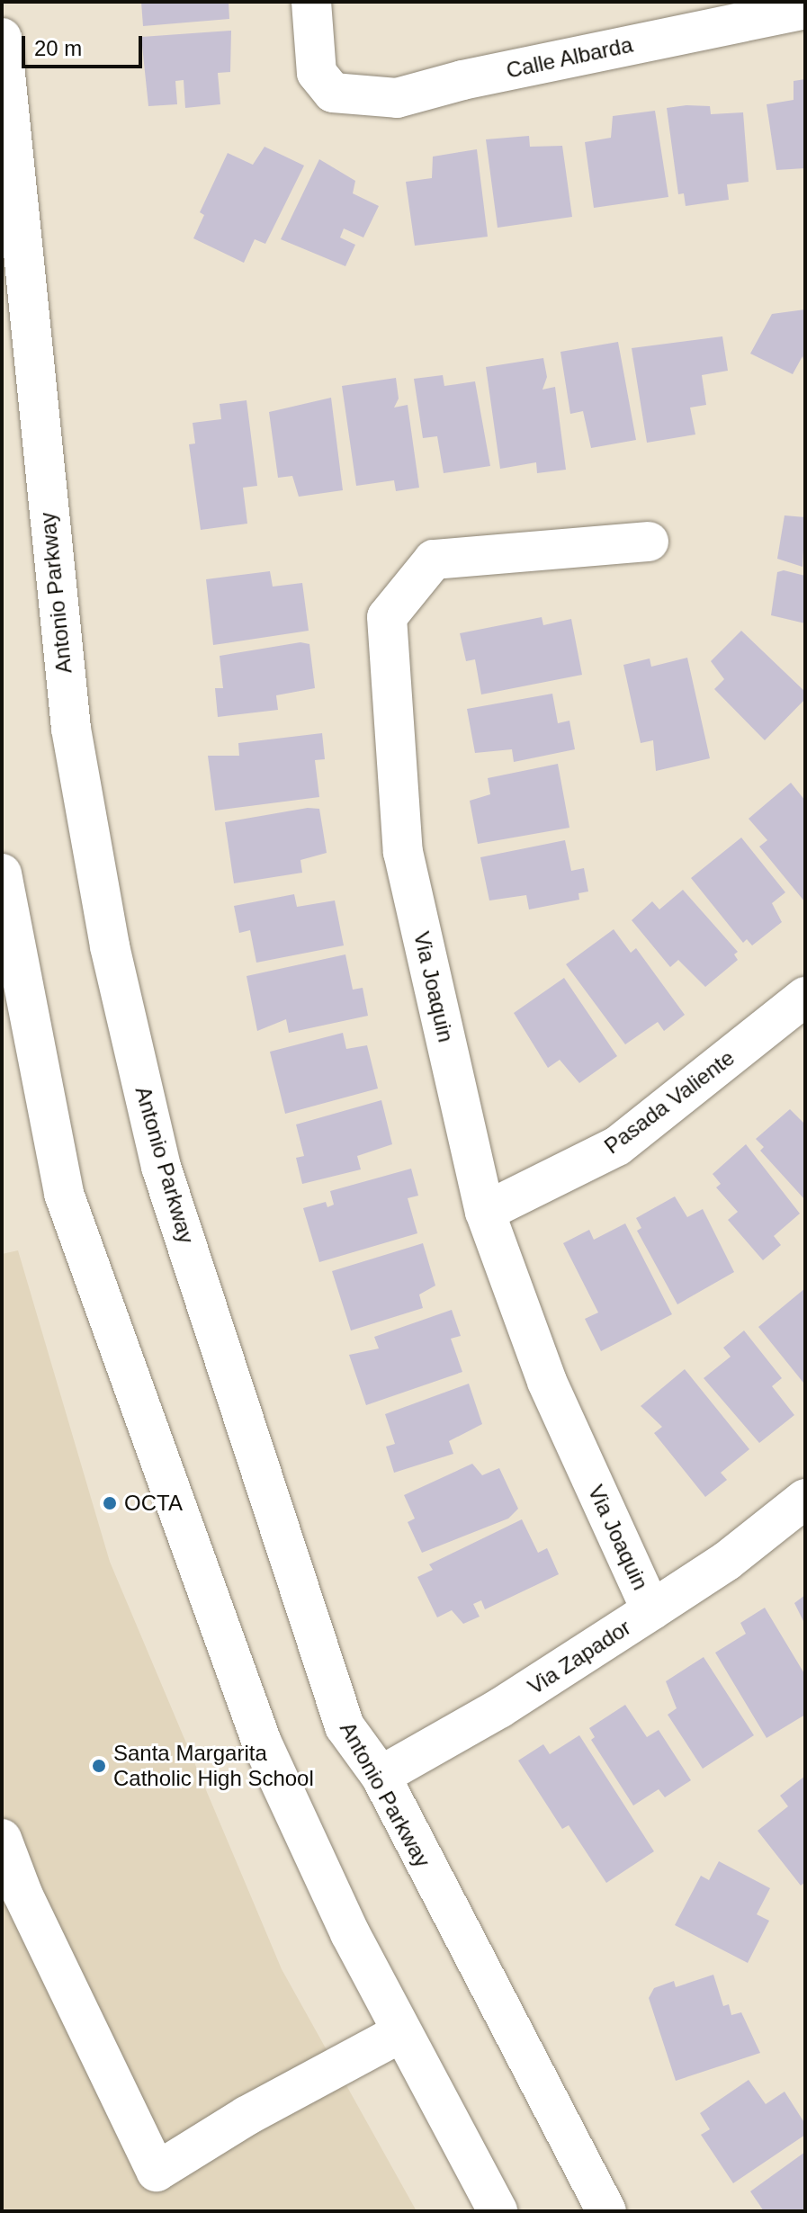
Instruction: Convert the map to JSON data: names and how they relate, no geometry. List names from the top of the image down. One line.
{"streets":{"main road":["Calle Albarda","Antonio Parkway","Via Joaquin","Pasada Valiente","Via Zapador"]},"crossings":[["Antonio Parkway","Via Zapador"],["Via Joaquin","Pasada Valiente"],["Via Joaquin","Via Zapador"]],"places":["OCTA","Santa Margarita Catholic High School"],"scale_bar":"20 m"}
